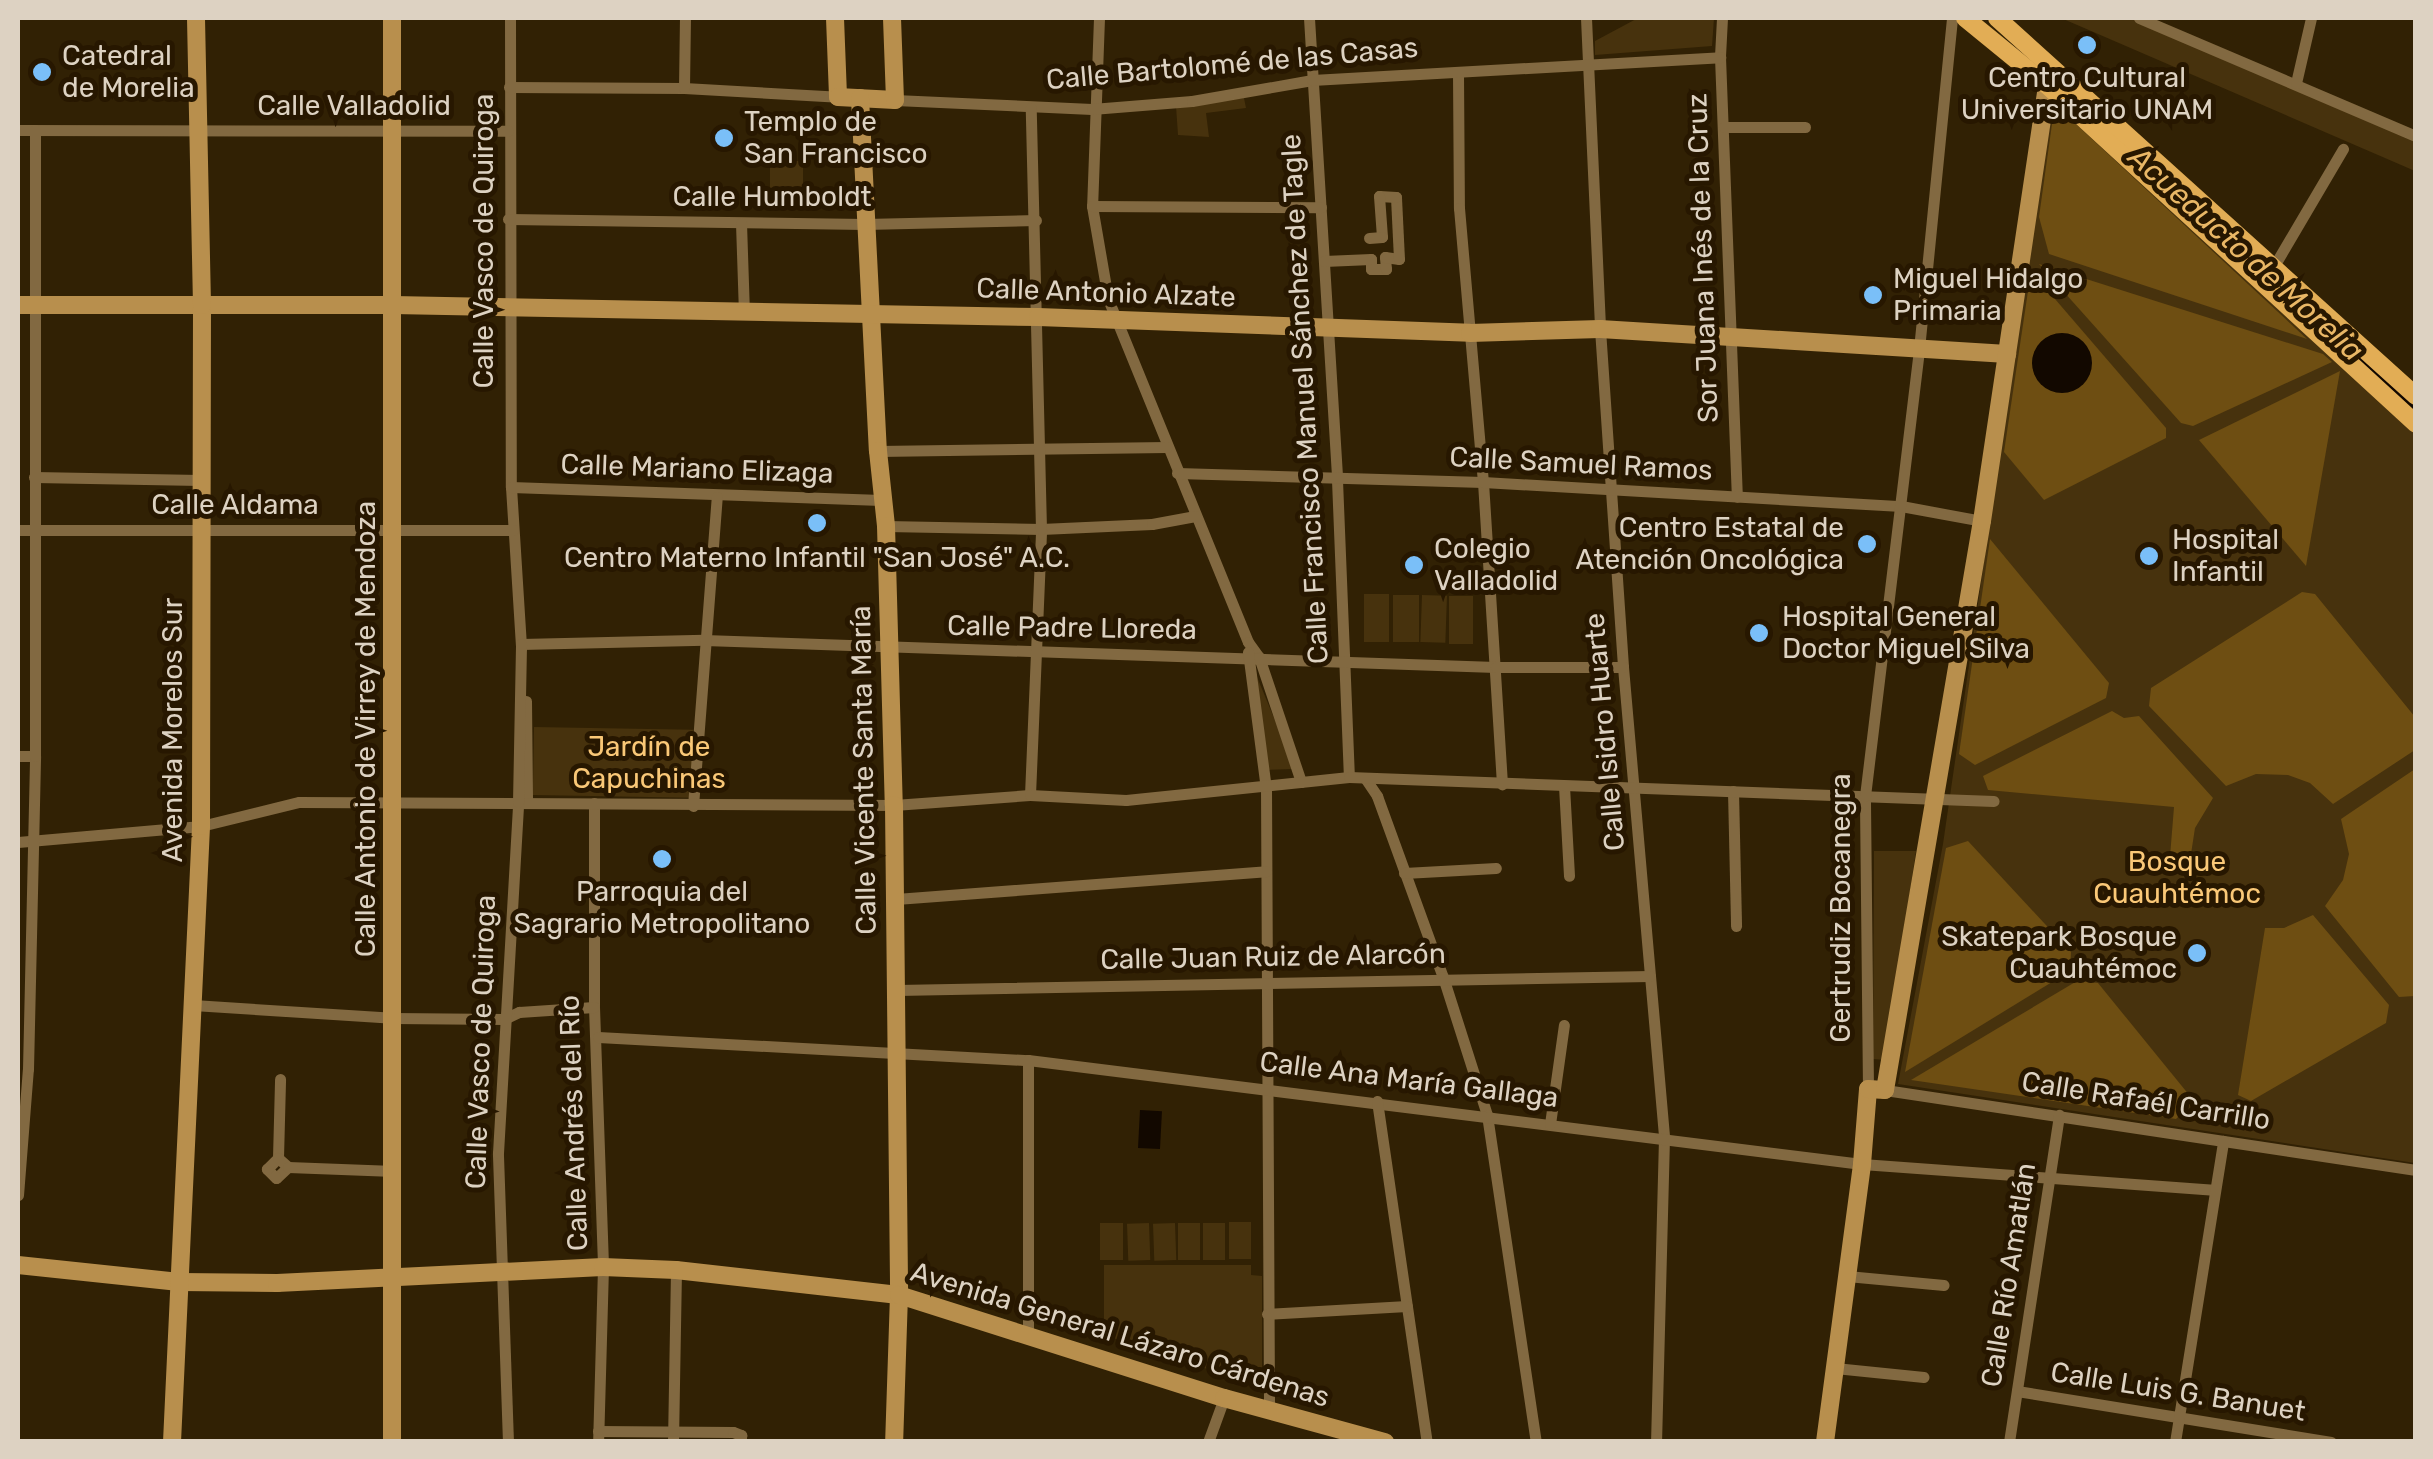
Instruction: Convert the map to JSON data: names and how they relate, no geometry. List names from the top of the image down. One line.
{"streets":{"street":["Calle Bartolomé de las Casas","Calle Valladolid","Calle Humboldt","Calle Vasco de Quiroga","Sor Juana Inés de la Cruz","Calle Antonio Alzate","Calle Francisco Manuel Sánchez de Tagle","Calle Samuel Ramos","Calle Mariano Elizaga","Calle Aldama","Calle Padre Lloreda","Calle Antonio de Virrey de Mendoza","Avenida Morelos Sur","Calle Isidro Huarte","Calle Vicente Santa María","Gertrudiz Bocanegra","Calle Juan Ruiz de Alarcón","Calle Ana María Gallaga","Calle Rafaél Carrillo","Calle Andrés del Río","Calle Río Amatlán","Avenida General Lázaro Cárdenas","Calle Luis G. Banuet"]},"crossings":[["Calle Bartolomé de las Casas","Calle Vasco de Quiroga"],["Calle Bartolomé de las Casas","Sor Juana Inés de la Cruz"],["Calle Bartolomé de las Casas","Calle Francisco Manuel Sánchez de Tagle"],["Calle Bartolomé de las Casas","Calle Isidro Huarte"],["Calle Bartolomé de las Casas","Calle Vicente Santa María"],["Calle Valladolid","Calle Vasco de Quiroga"],["Calle Valladolid","Calle Antonio de Virrey de Mendoza"],["Calle Valladolid","Avenida Morelos Sur"],["Calle Humboldt","Calle Vasco de Quiroga"],["Calle Humboldt","Calle Vicente Santa María"],["Calle Vasco de Quiroga","Calle Antonio Alzate"],["Calle Vasco de Quiroga","Calle Mariano Elizaga"],["Calle Vasco de Quiroga","Calle Aldama"],["Calle Vasco de Quiroga","Calle Padre Lloreda"],["Calle Vasco de Quiroga","Avenida General Lázaro Cárdenas"],["Sor Juana Inés de la Cruz","Calle Antonio Alzate"],["Sor Juana Inés de la Cruz","Calle Samuel Ramos"],["Calle Antonio Alzate","Calle Francisco Manuel Sánchez de Tagle"],["Calle Antonio Alzate","Calle Antonio de Virrey de Mendoza"],["Calle Antonio Alzate","Avenida Morelos Sur"],["Calle Antonio Alzate","Calle Isidro Huarte"],["Calle Antonio Alzate","Calle Vicente Santa María"],["Calle Antonio Alzate","Gertrudiz Bocanegra"],["Calle Francisco Manuel Sánchez de Tagle","Calle Samuel Ramos"],["Calle Francisco Manuel Sánchez de Tagle","Calle Padre Lloreda"],["Calle Samuel Ramos","Calle Isidro Huarte"],["Calle Samuel Ramos","Gertrudiz Bocanegra"],["Calle Mariano Elizaga","Calle Vicente Santa María"],["Calle Aldama","Calle Antonio de Virrey de Mendoza"],["Calle Aldama","Avenida Morelos Sur"],["Calle Padre Lloreda","Calle Isidro Huarte"],["Calle Padre Lloreda","Calle Vicente Santa María"],["Calle Antonio de Virrey de Mendoza","Avenida General Lázaro Cárdenas"],["Avenida Morelos Sur","Avenida General Lázaro Cárdenas"],["Calle Isidro Huarte","Calle Juan Ruiz de Alarcón"],["Calle Isidro Huarte","Calle Ana María Gallaga"],["Calle Vicente Santa María","Calle Juan Ruiz de Alarcón"],["Calle Vicente Santa María","Calle Ana María Gallaga"],["Calle Vicente Santa María","Avenida General Lázaro Cárdenas"],["Gertrudiz Bocanegra","Calle Ana María Gallaga"],["Gertrudiz Bocanegra","Calle Rafaél Carrillo"],["Calle Ana María Gallaga","Calle Andrés del Río"],["Calle Ana María Gallaga","Calle Río Amatlán"],["Calle Rafaél Carrillo","Calle Río Amatlán"],["Calle Andrés del Río","Avenida General Lázaro Cárdenas"],["Calle Río Amatlán","Calle Luis G. Banuet"]],"water":["Acueducto de Morelia"],"parks":["Jardín de Capuchinas","Bosque Cuauhtémoc"],"places":["Centro Cultural Universitario UNAM","Catedral de Morelia","Templo de San Francisco","Miguel Hidalgo Primaria","Centro Materno Infantil \"San José\" A.C.","Centro Estatal de Atención Oncológica","Hospital Infantil","Colegio Valladolid","Hospital General Doctor Miguel Silva","Parroquia del Sagrario Metropolitano","Skatepark Bosque Cuauhtémoc"]}
